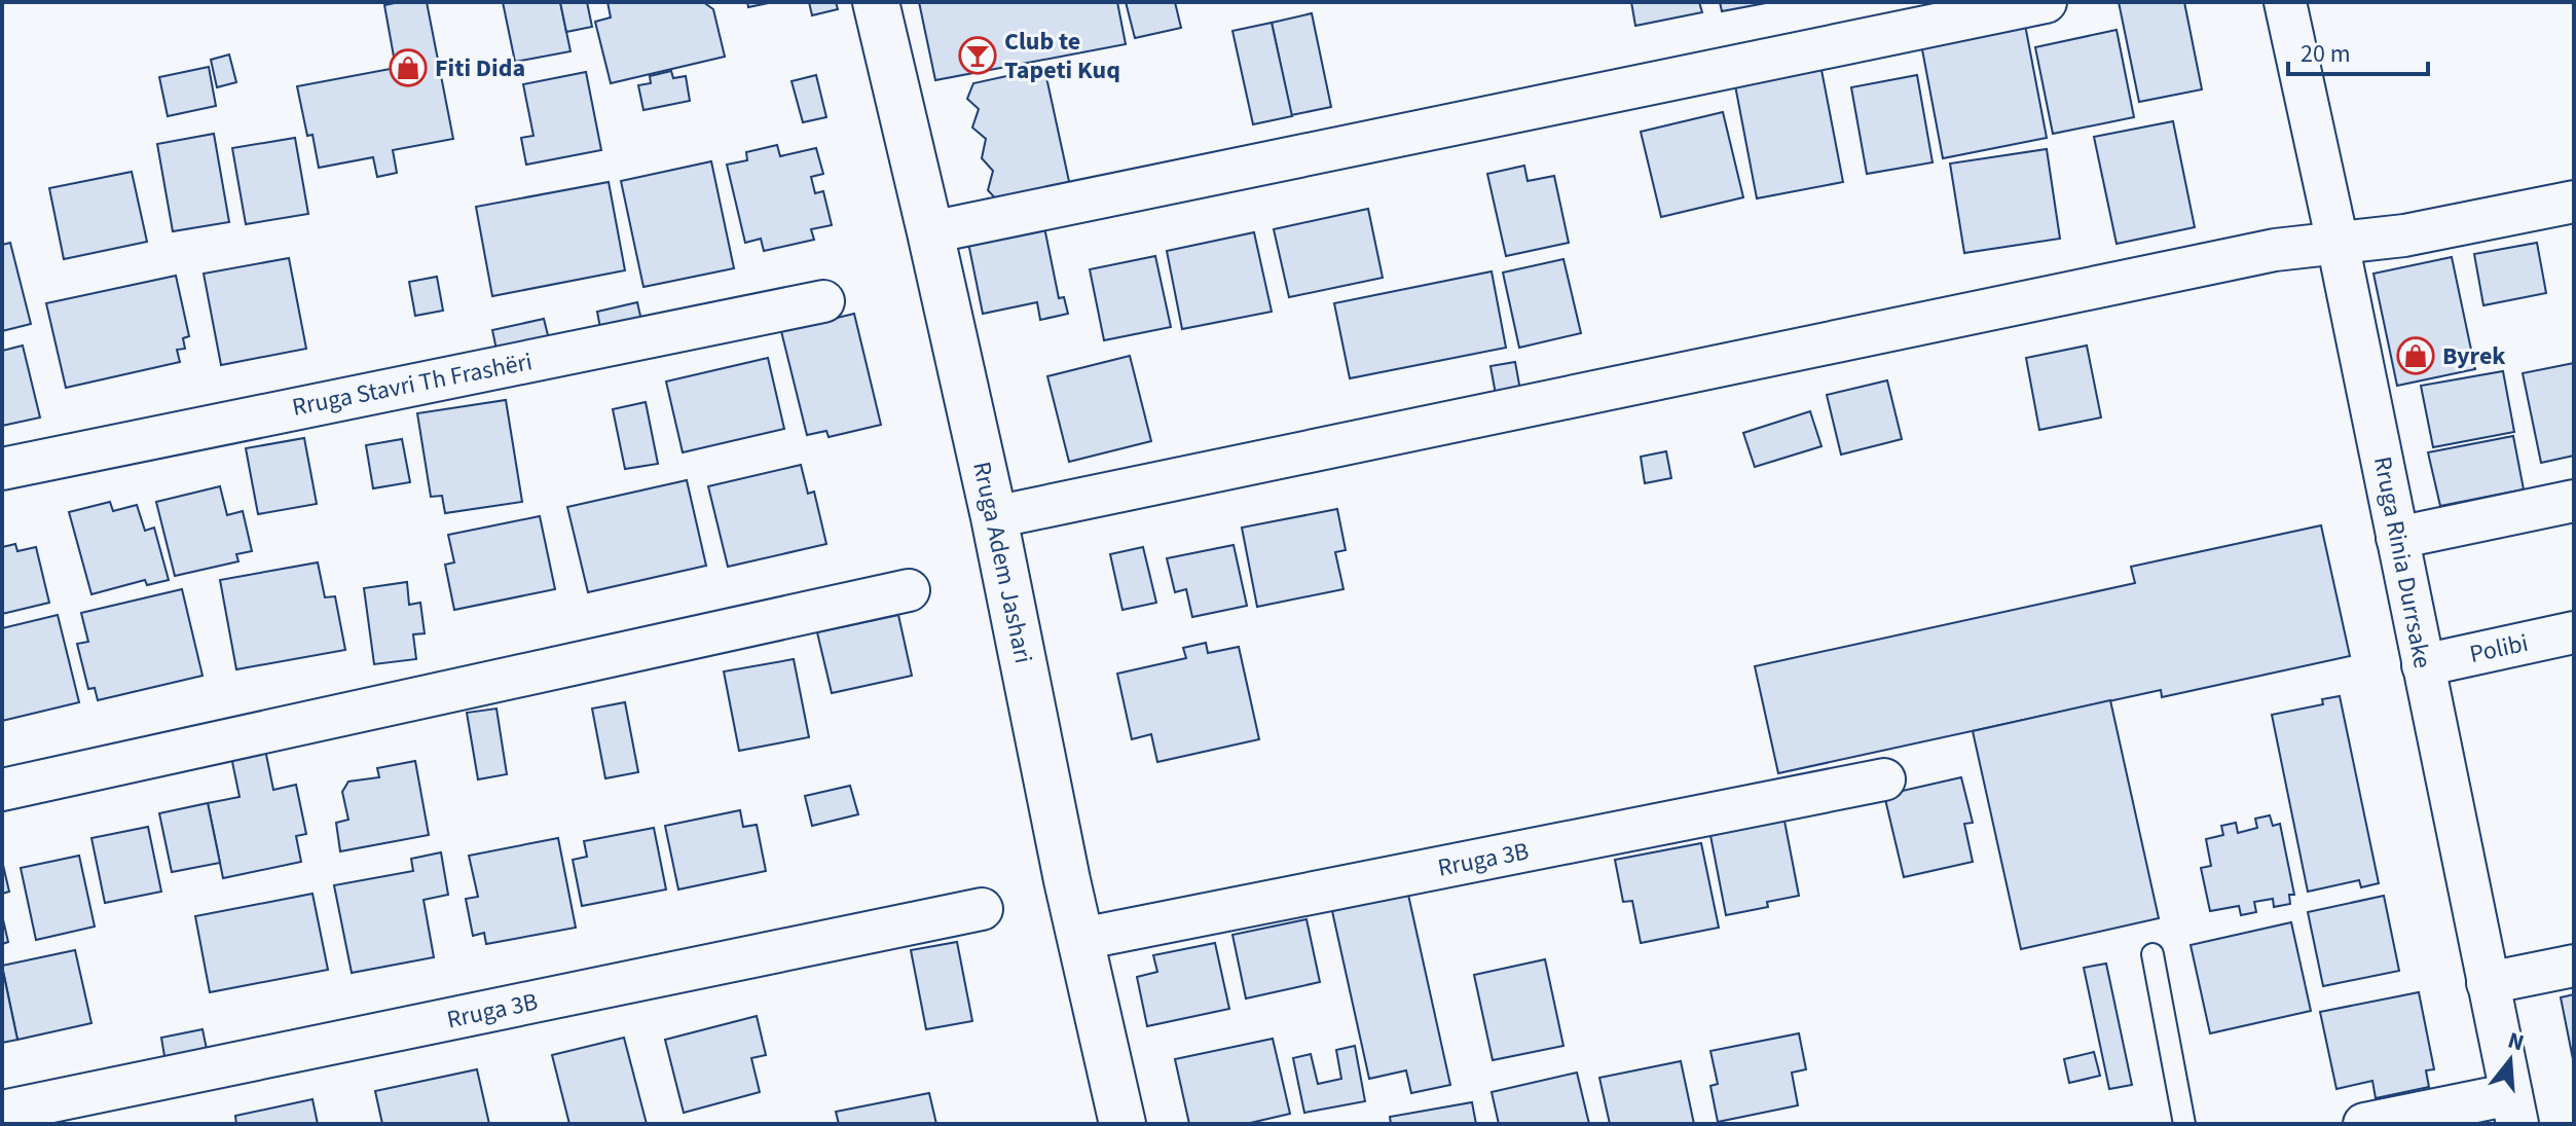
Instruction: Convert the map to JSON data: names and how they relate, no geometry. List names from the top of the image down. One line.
{"streets":{"street":["Rruga Stavri Th Frashëri","Rruga Adem Jashari","Rruga Rinia Durrsake","Polibi","Rruga 3B"]},"crossings":[["Rruga Adem Jashari","Rruga 3B"],["Rruga Rinia Durrsake","Polibi"]],"places":{"bar":["Club te Tapeti Kuq"],"shop":["Fiti Dida","Byrek"]},"scale_bar":"20 m","north":"top"}
